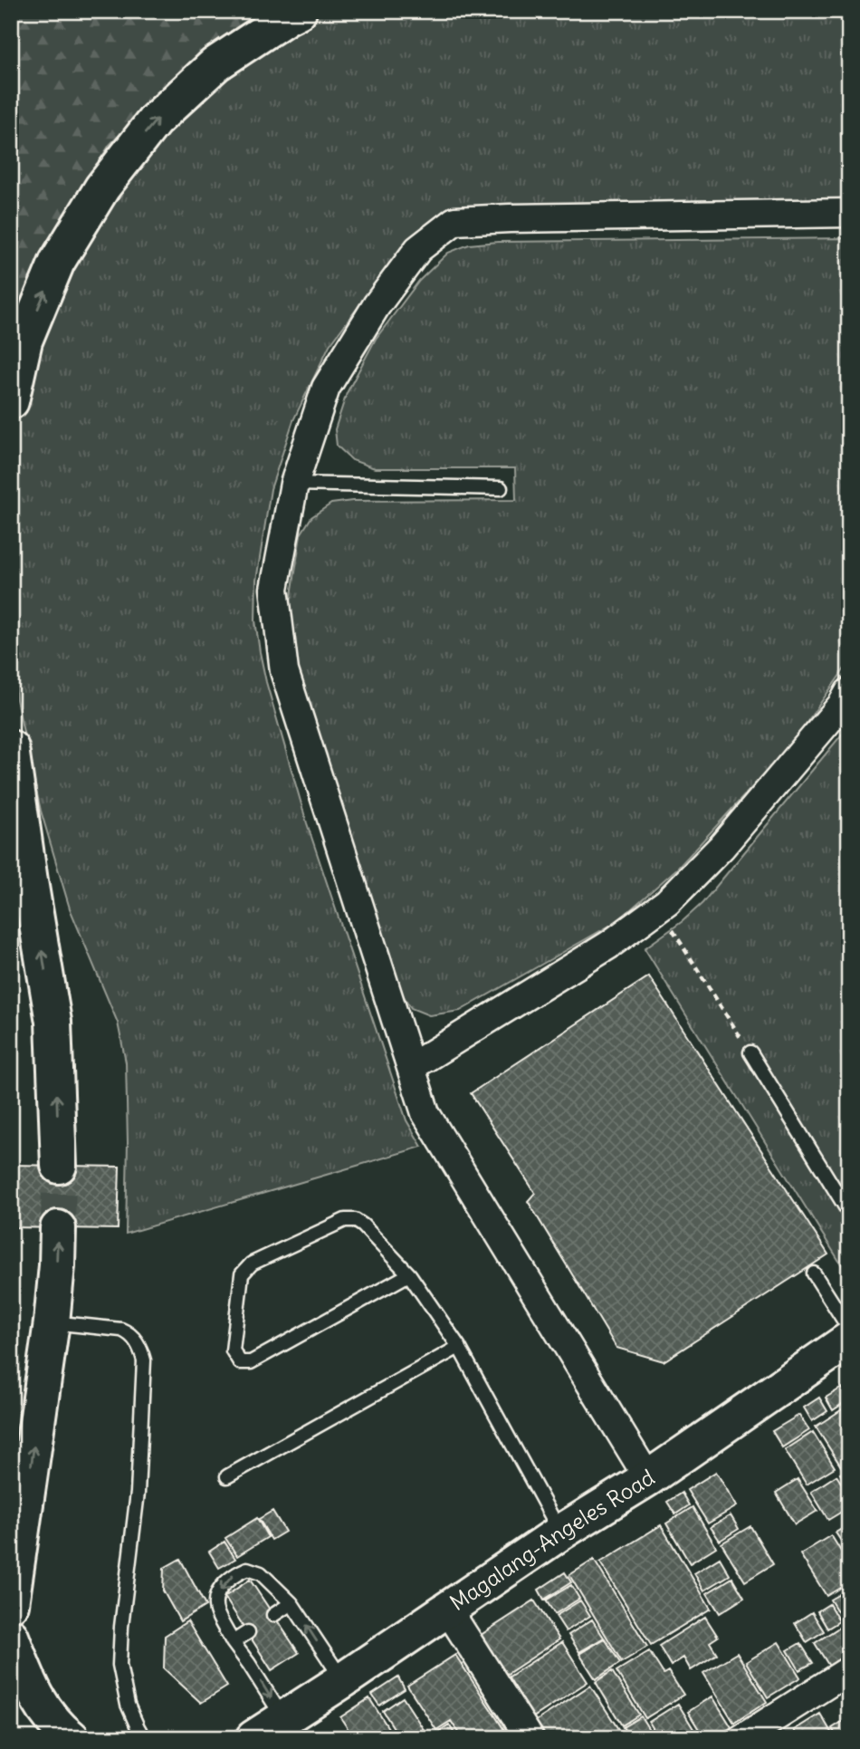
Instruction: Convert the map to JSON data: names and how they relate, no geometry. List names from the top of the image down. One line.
{"streets":{"main road":["Magalang-Angeles Road"]}}
